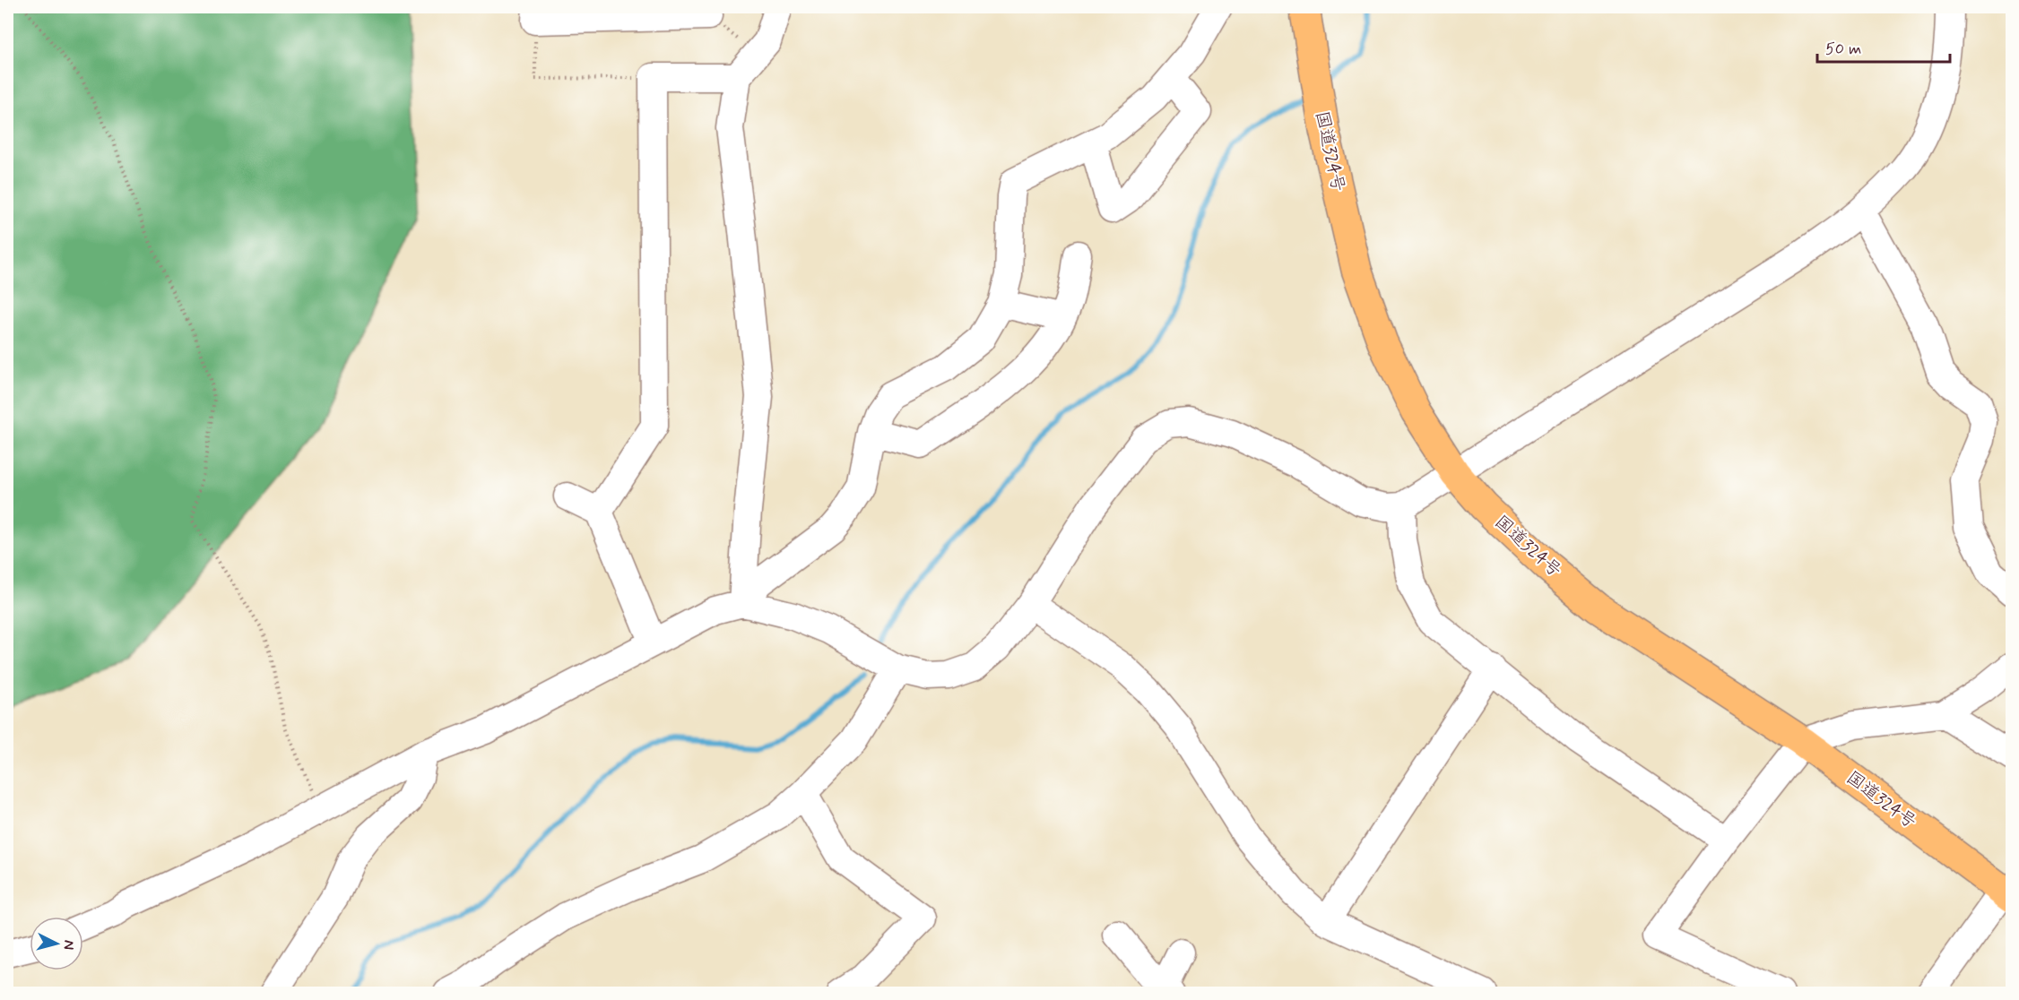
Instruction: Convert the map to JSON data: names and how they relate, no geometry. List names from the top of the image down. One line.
{"streets":{"highway":["国道324号"]},"scale_bar":"50 m","north":"right"}
